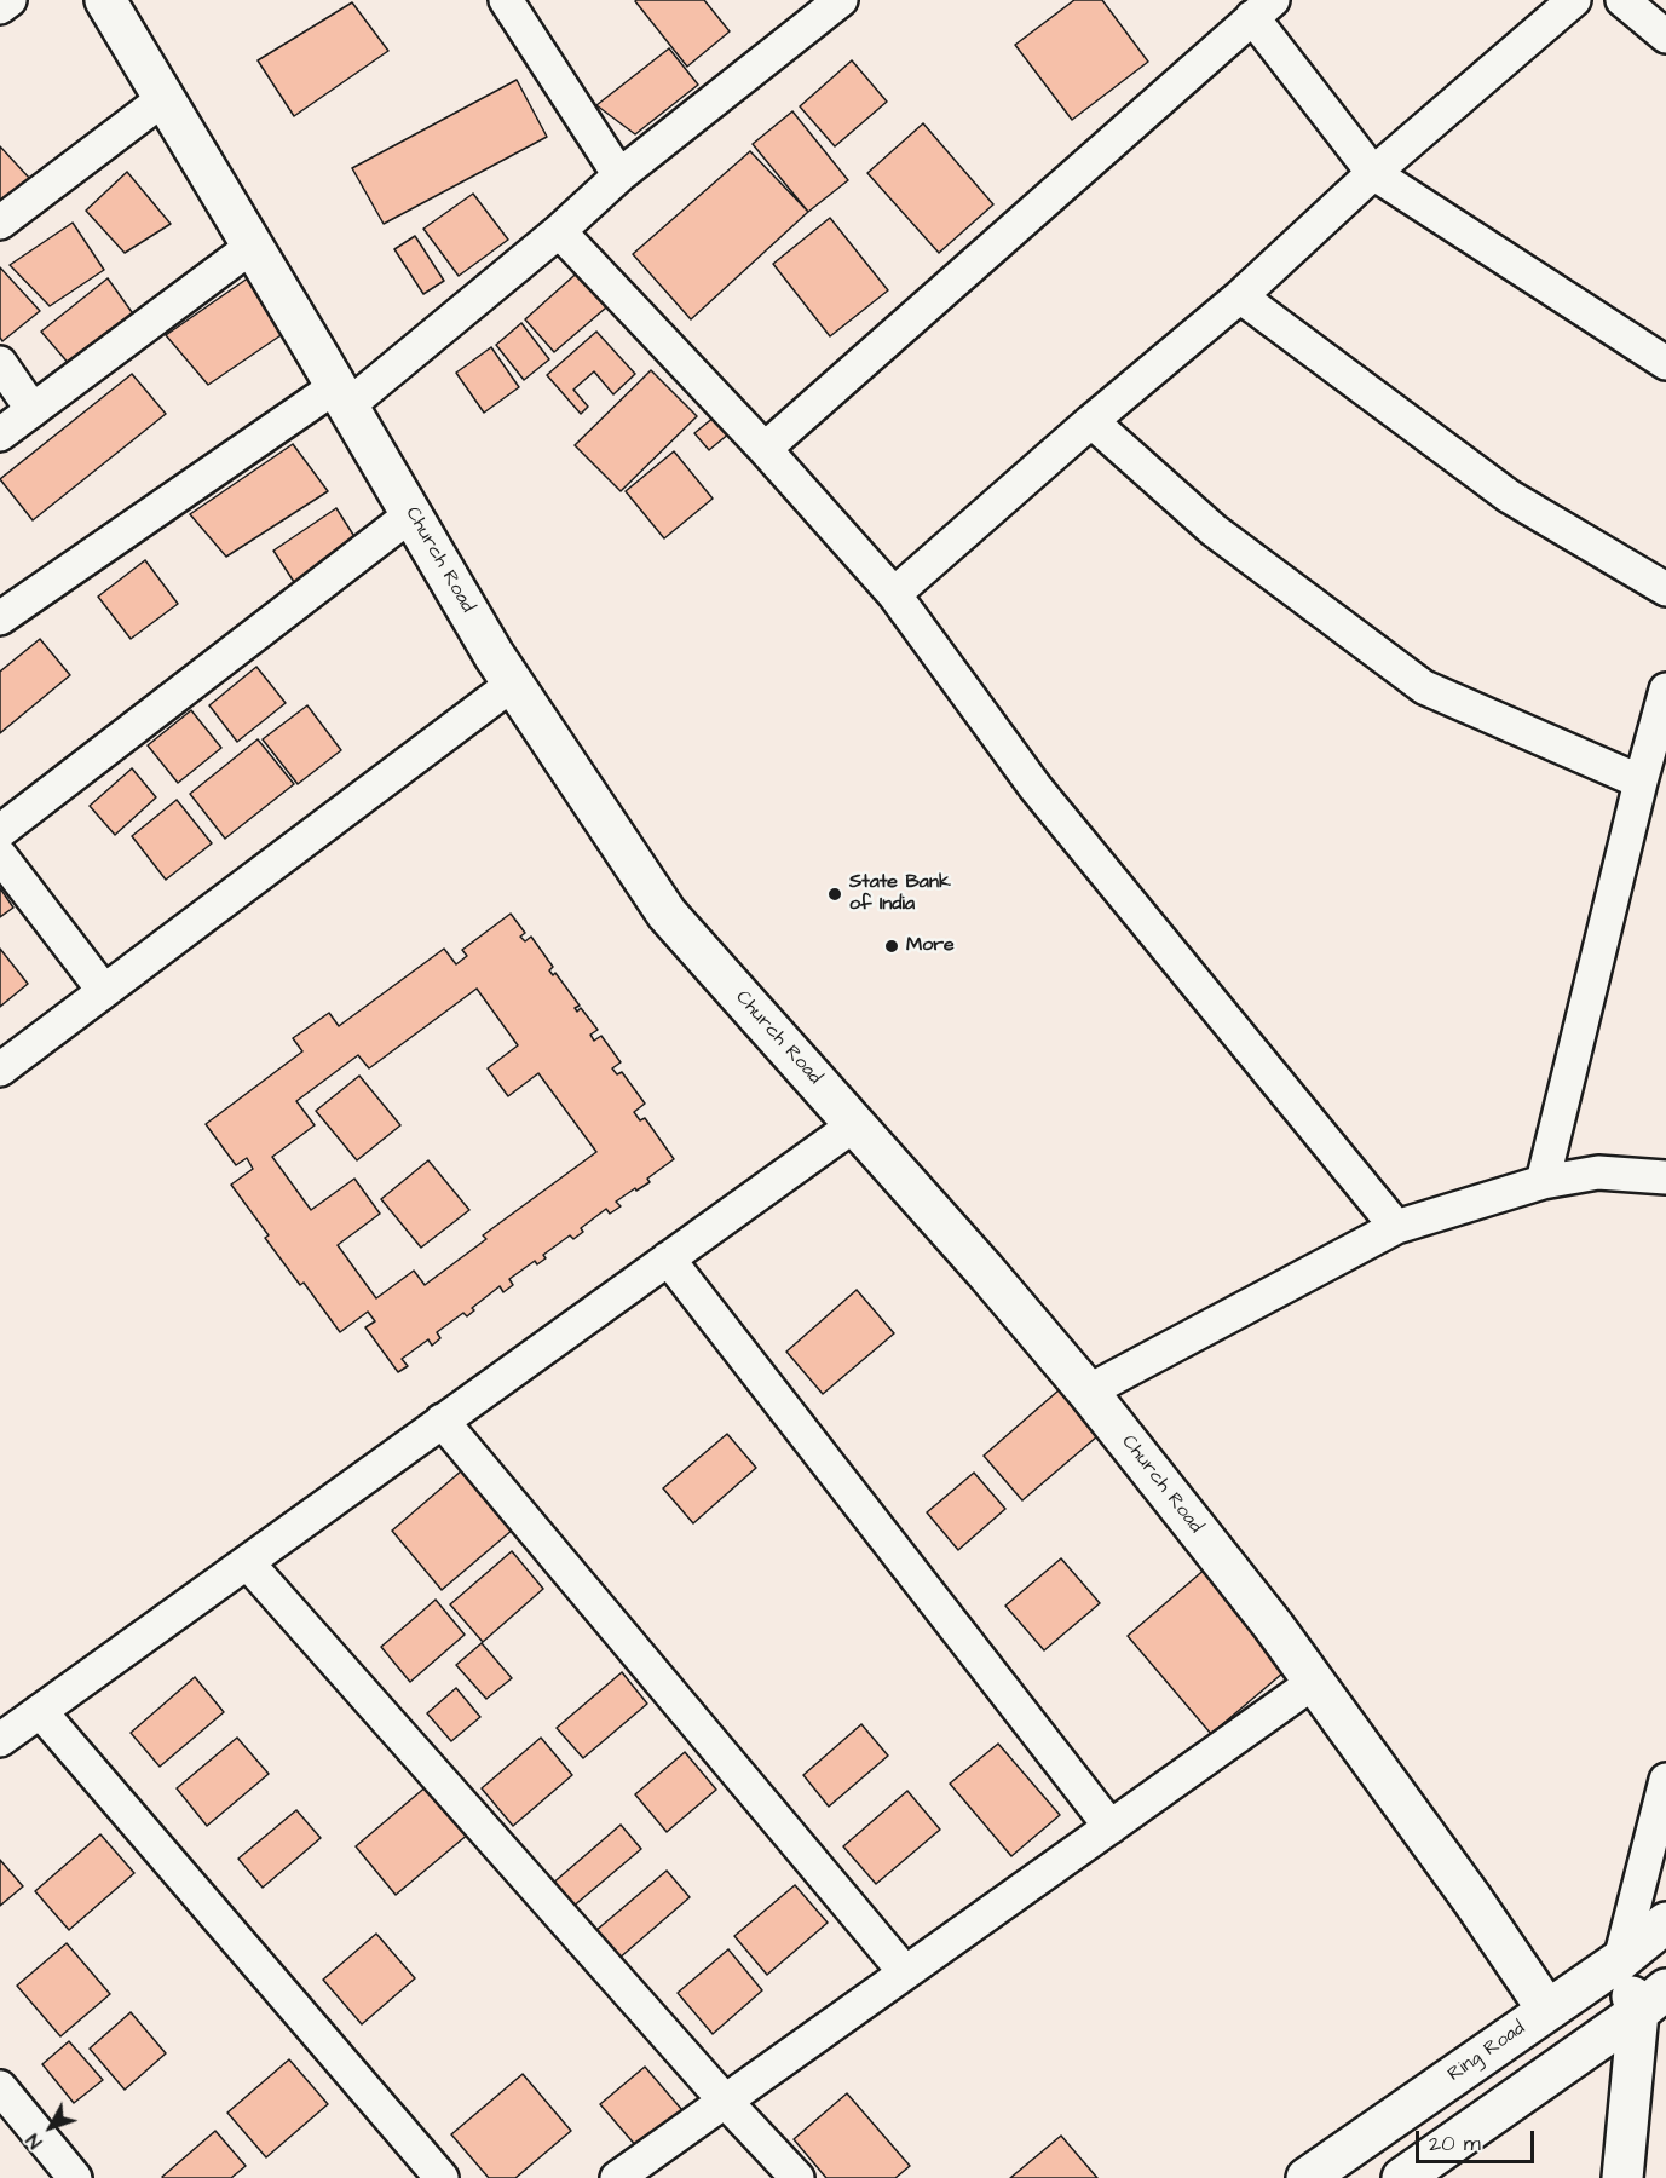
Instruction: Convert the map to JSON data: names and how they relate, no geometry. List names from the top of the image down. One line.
{"streets":{"main road":["Church Road","Ring Road"]},"crossings":[["Church Road","Ring Road"]],"places":["State Bank of India","More"],"scale_bar":"20 m","north":"bottom left"}
